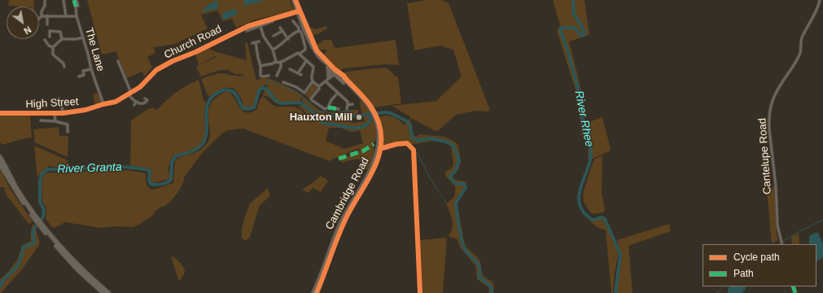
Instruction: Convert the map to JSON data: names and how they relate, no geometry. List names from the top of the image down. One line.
{"streets":{"highway":["Cambridge Road"],"street":["Church Road","The Lane","High Street","Cantelupe Road"]},"crossings":[["Church Road","The Lane"],["Church Road","High Street"],["The Lane","High Street"]],"water":["River Rhee","River Granta"],"places":["Hauxton Mill"],"legend":["Cycle path","Path"],"north":"bottom right"}
